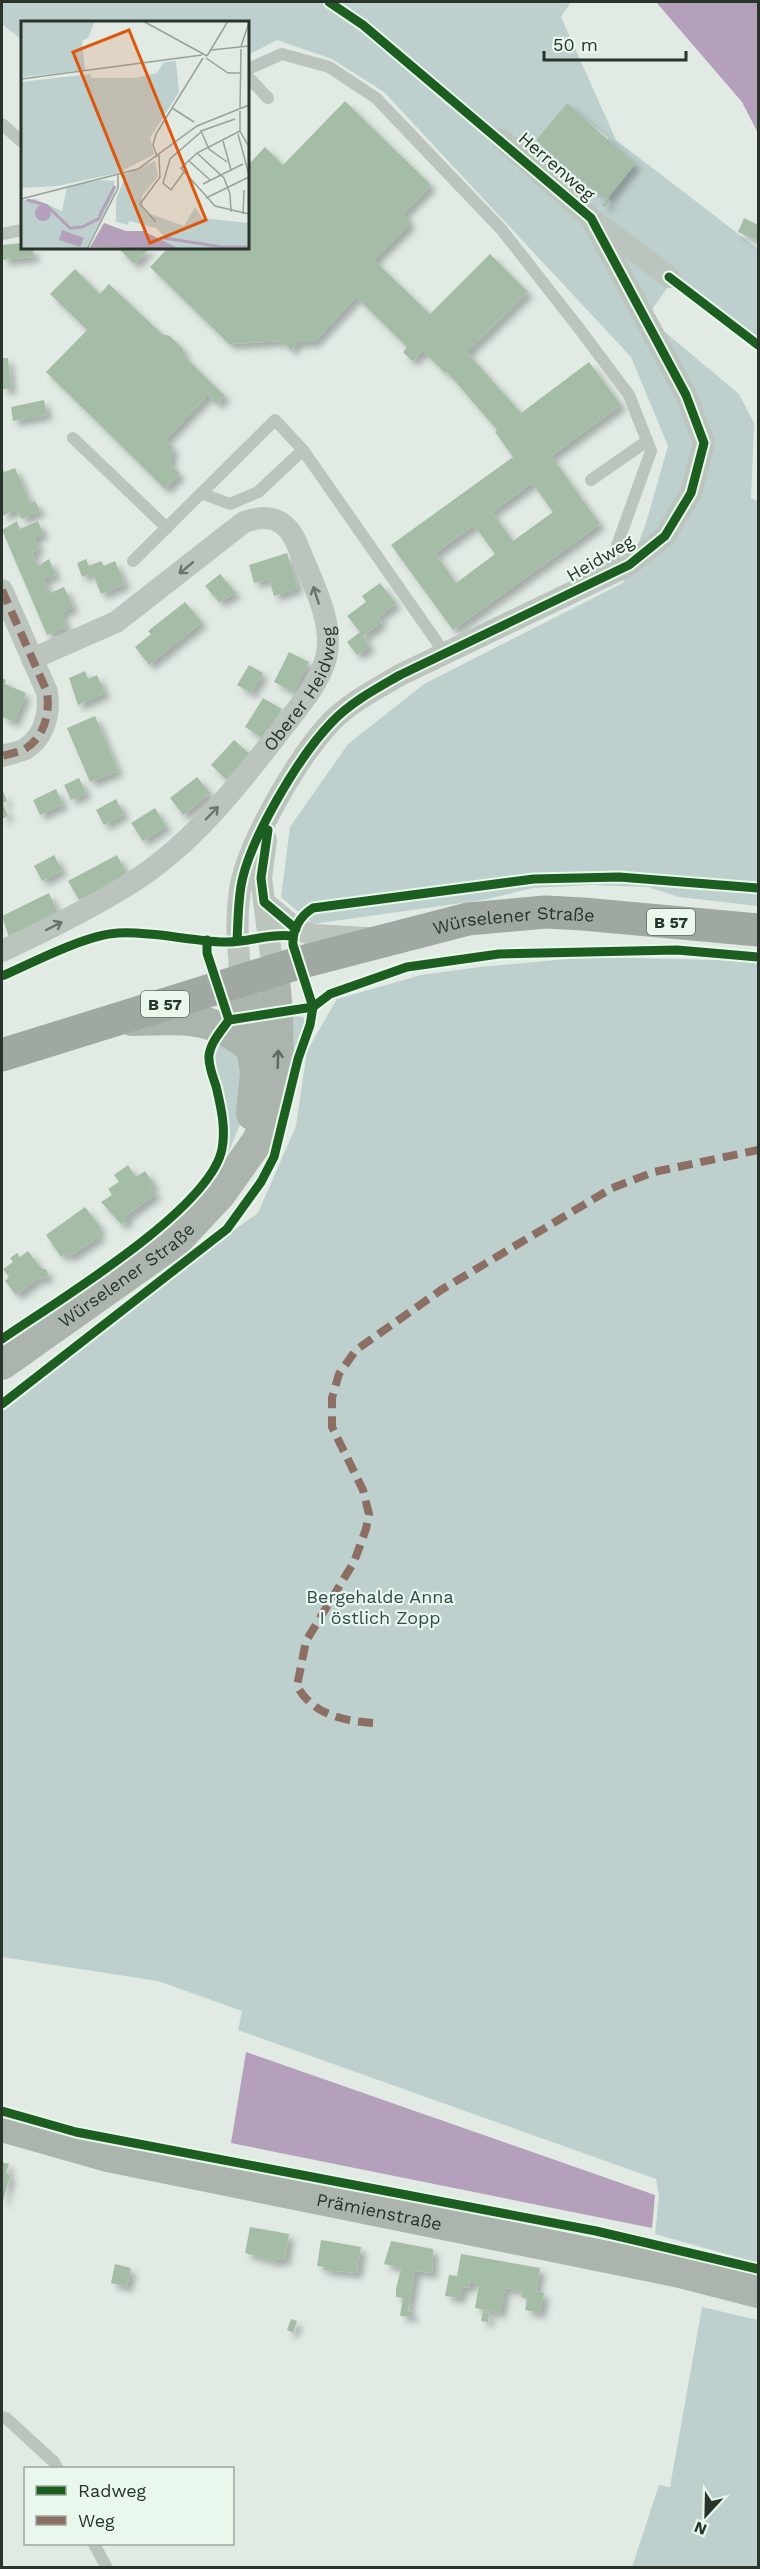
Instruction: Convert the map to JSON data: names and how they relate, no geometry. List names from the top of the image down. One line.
{"streets":{"main road":["B 57","Würselener Straße","Prämienstraße"],"street":["Herrenweg","Heidweg","Oberer Heidweg"]},"crossings":[["Herrenweg","Heidweg"],["Heidweg","B 57"],["Heidweg","Würselener Straße"],["B 57","Würselener Straße"]],"parks":["Bergehalde Anna I östlich Zopp"],"legend":["Radweg","Weg"],"scale_bar":"50 m","north":"bottom"}
